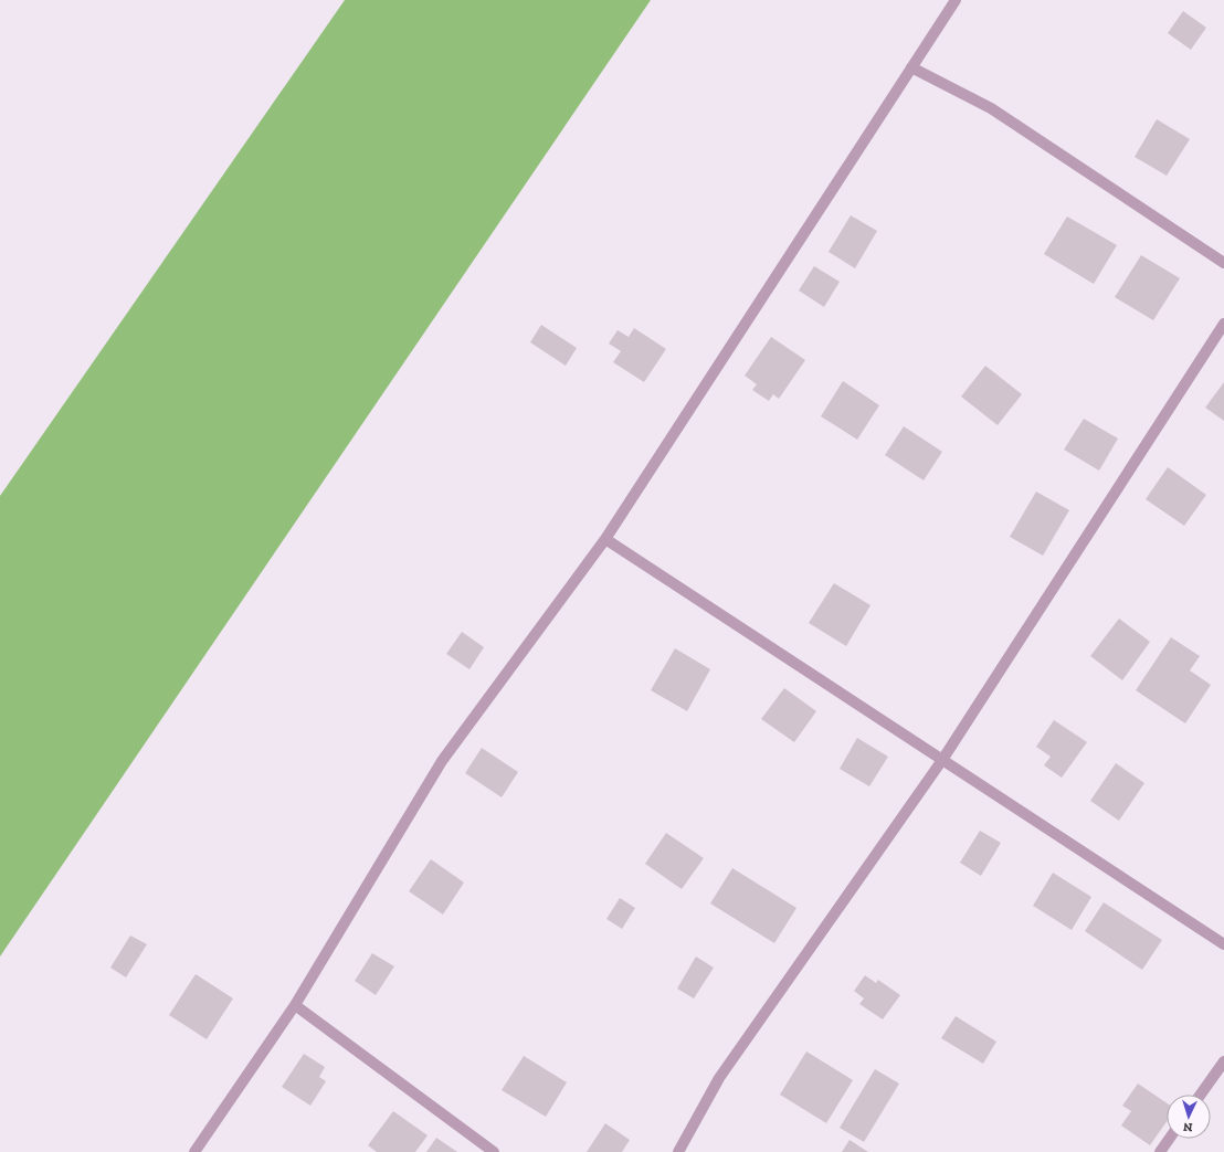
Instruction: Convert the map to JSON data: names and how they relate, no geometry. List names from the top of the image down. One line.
{"north":"bottom"}
